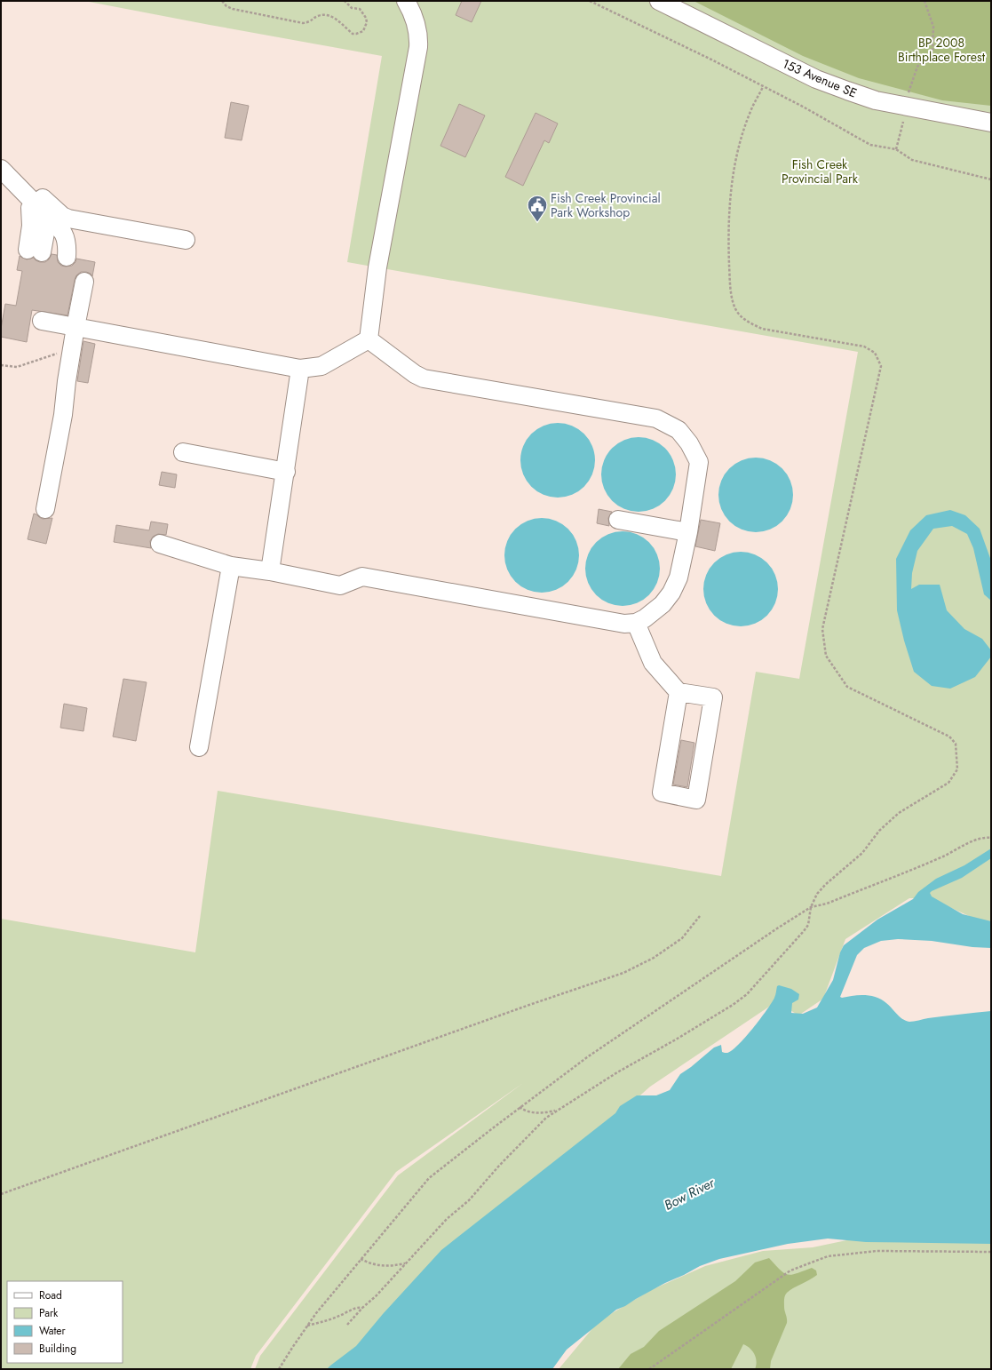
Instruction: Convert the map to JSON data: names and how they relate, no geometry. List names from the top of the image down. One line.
{"streets":{"lane":["153 Avenue SE"]},"water":["Bow River"],"parks":["BP 2008 Birthplace Forest","Fish Creek Provincial Park"],"places":{"public building":["Fish Creek Provincial Park Workshop"]},"legend":["Road","Park","Water","Building"]}
